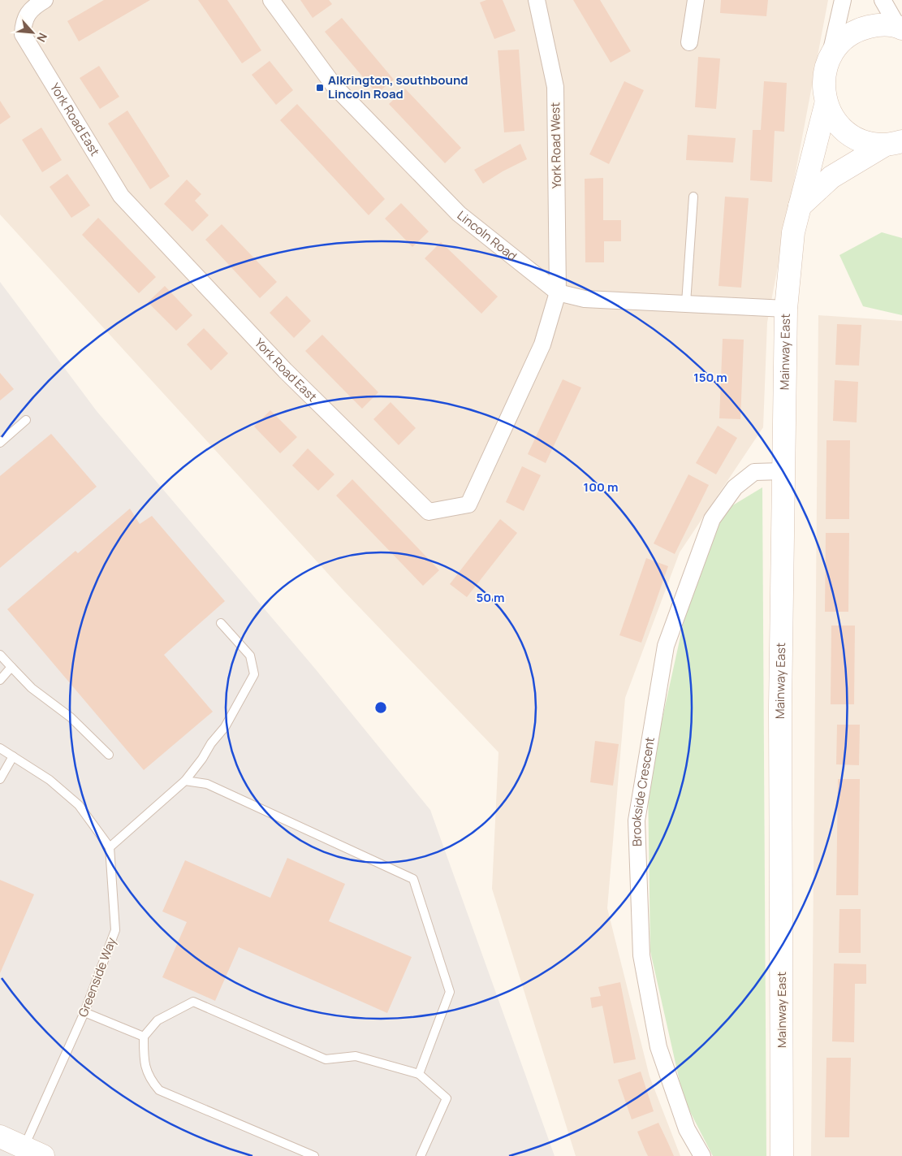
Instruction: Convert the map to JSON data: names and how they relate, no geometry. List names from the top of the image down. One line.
{"streets":{"street":["York Road East","York Road West","Lincoln Road","Mainway East","Brookside Crescent"],"lane":["Greenside Way"]},"crossings":[["York Road East","York Road West"],["York Road East","Lincoln Road"],["York Road West","Lincoln Road"],["Lincoln Road","Mainway East"],["Mainway East","Brookside Crescent"]],"places":{"transit":["Alkrington, southbound Lincoln Road"]},"north":"bottom right","rings":["150 m","100 m","50 m"]}
